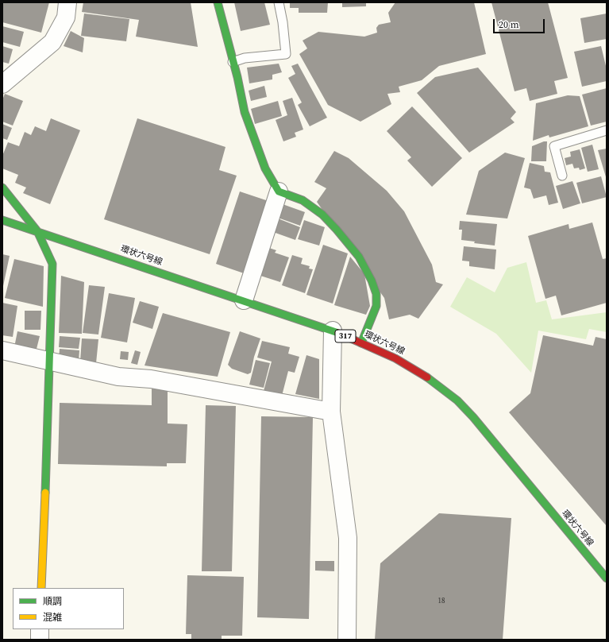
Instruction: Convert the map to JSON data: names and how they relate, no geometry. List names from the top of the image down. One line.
{"streets":{"street":["環状六号線","317"]},"house_numbers":["18"],"legend":["順調","混雑"],"scale_bar":"20 m"}
